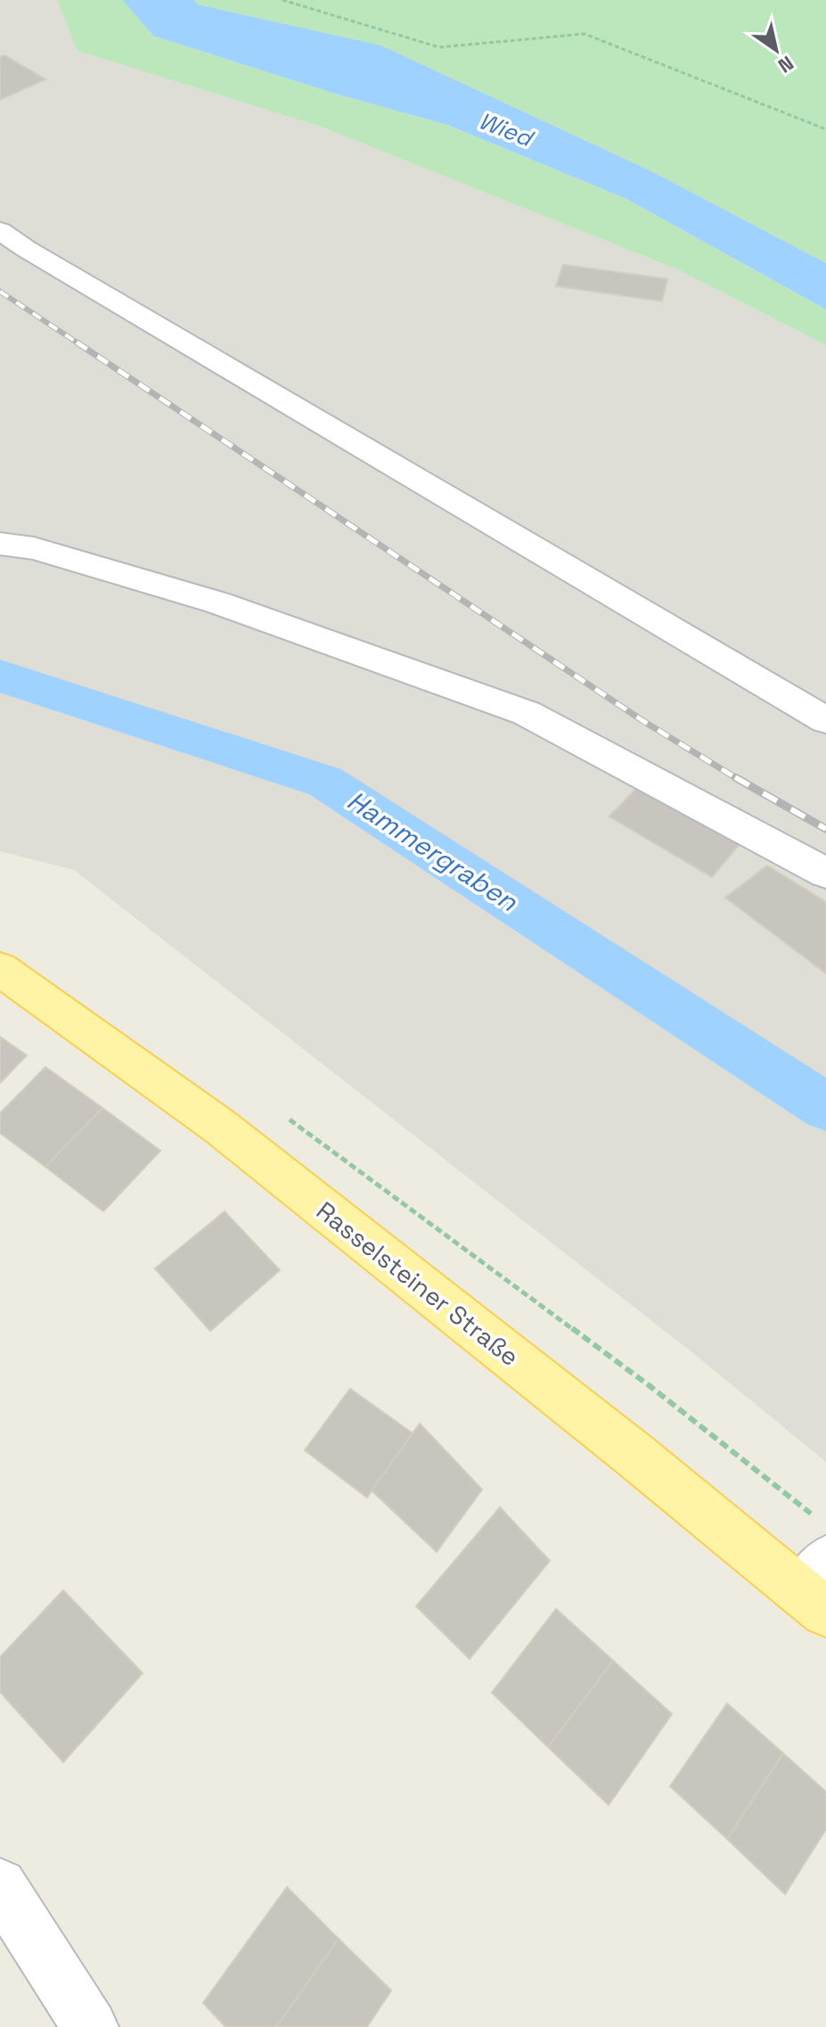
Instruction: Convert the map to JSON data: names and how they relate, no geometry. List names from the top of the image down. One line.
{"streets":{"main road":["Rasselsteiner Straße"]},"water":["Wied","Hammergraben"],"north":"bottom right"}
